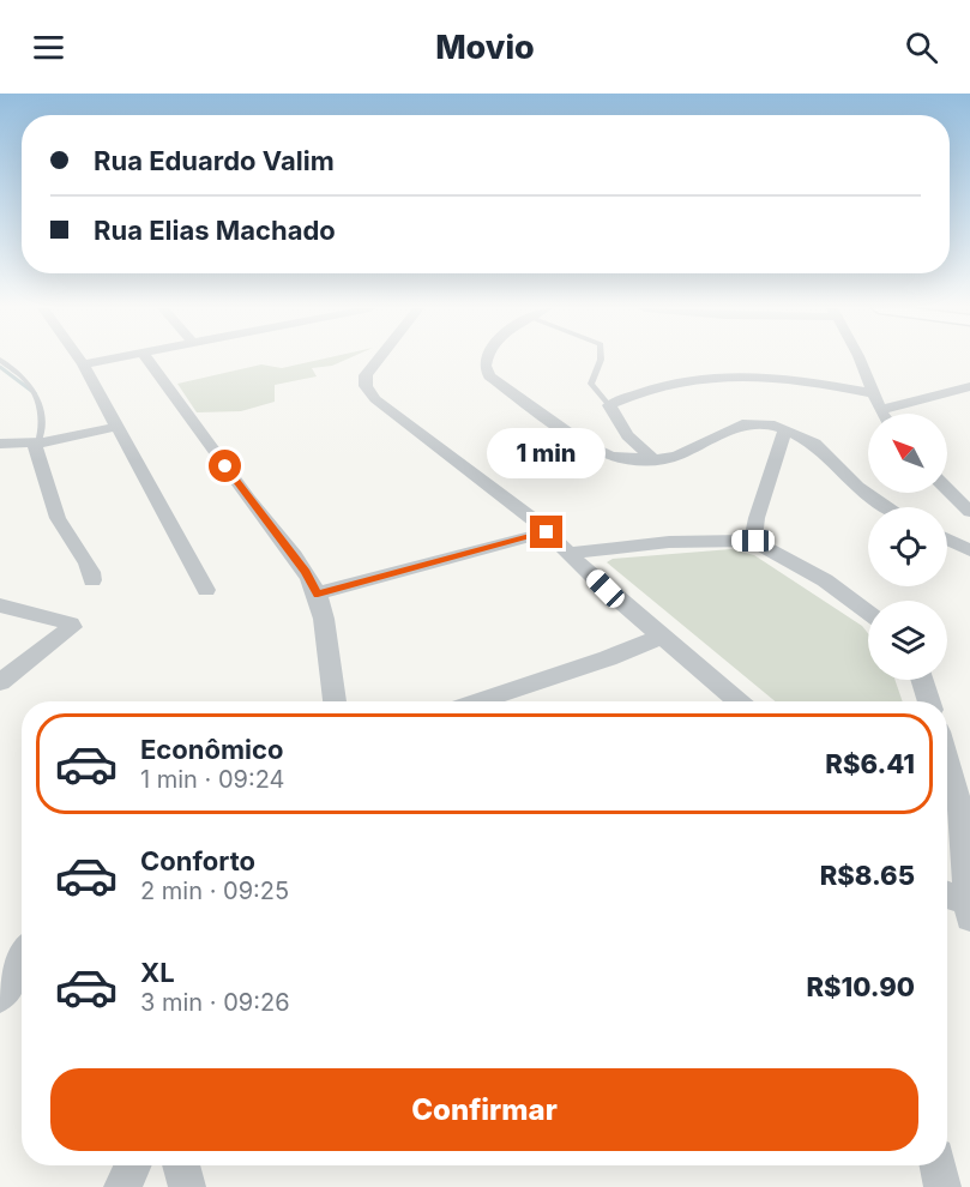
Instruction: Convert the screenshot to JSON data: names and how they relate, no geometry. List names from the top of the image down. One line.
{"north":"top left","page":{"header":"Movio","banner":["Rua Eduardo Valim","Rua Elias Machado"],"bubble":"1 min","list":[{"name":"Econômico","note":"1 min · 09:24","value":"R$6.41"},{"name":"Conforto","note":"2 min · 09:25","value":"R$8.65"},{"name":"XL","note":"3 min · 09:26","value":"R$10.90"}],"buttons":"Confirmar"}}
